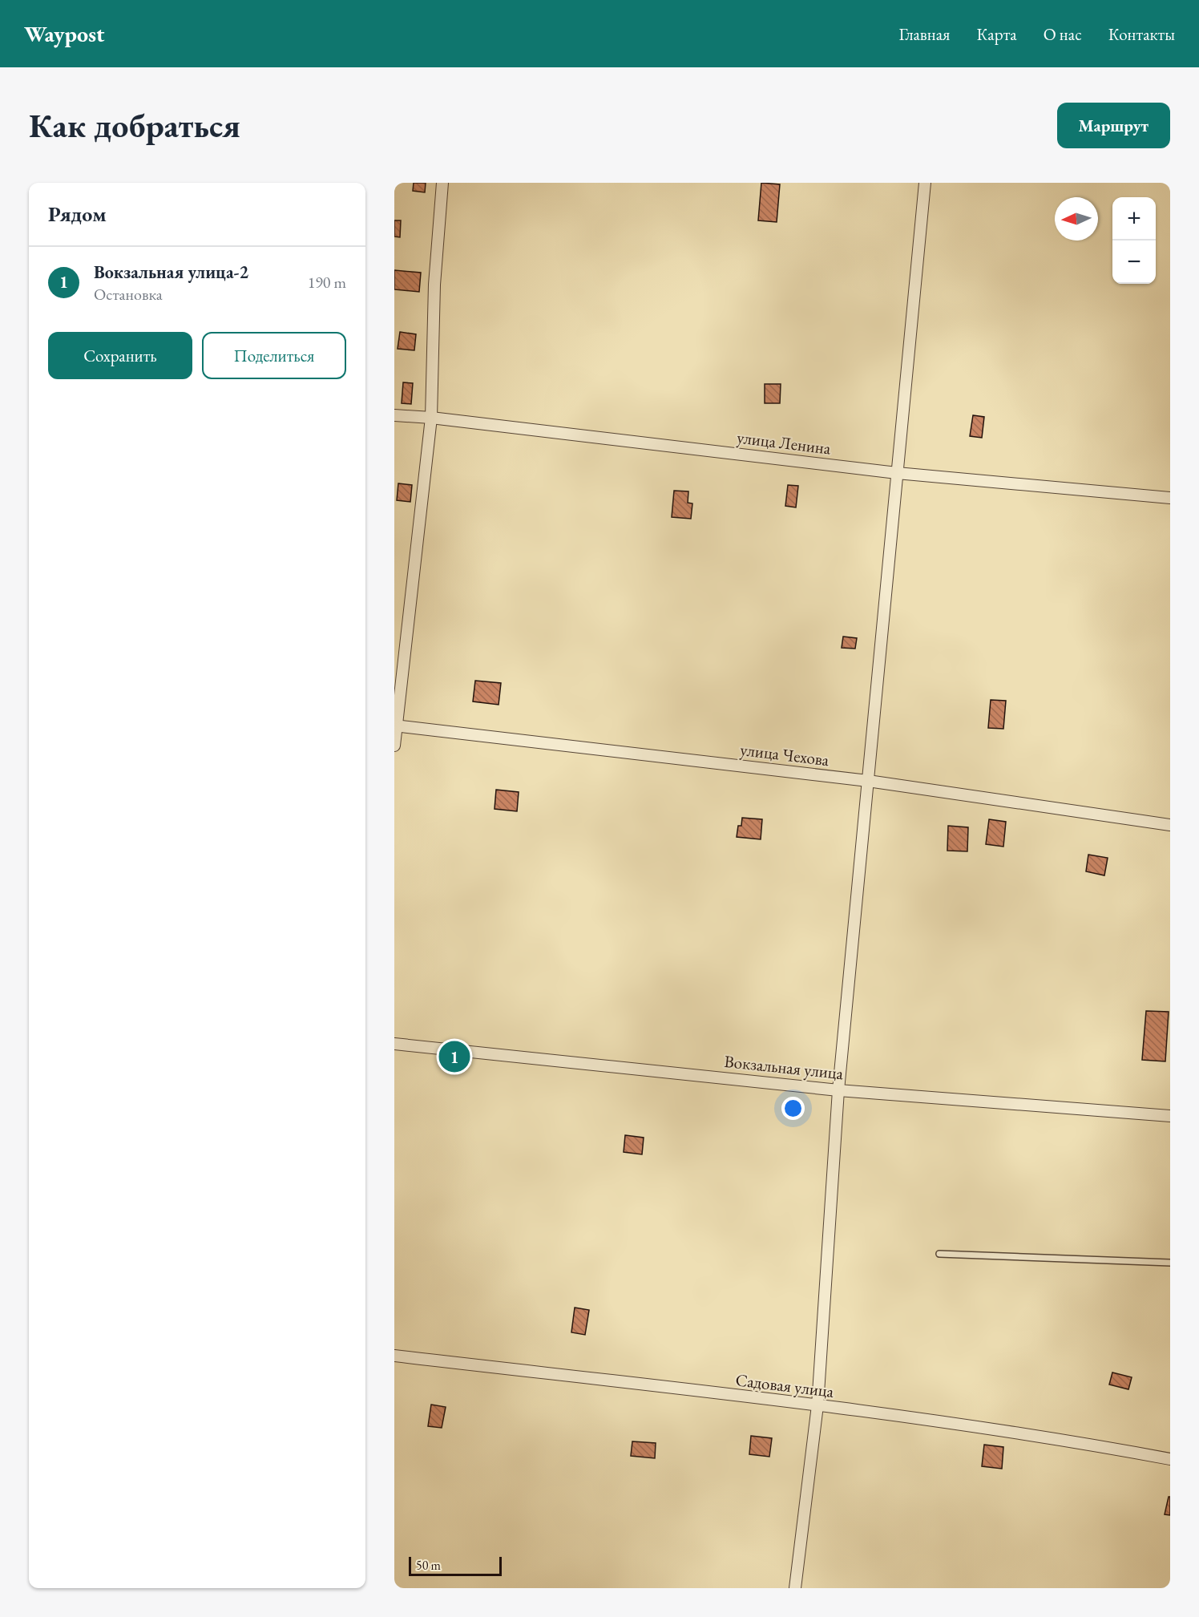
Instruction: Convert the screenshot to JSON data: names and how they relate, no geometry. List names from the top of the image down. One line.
{"streets":{"street":["улица Ленина","улица Чехова","Вокзальная улица","Садовая улица"]},"scale_bar":"50 m","north":"left","page":{"header":"Waypost","nav":["Главная","Карта","О нас","Контакты"],"buttons":["Маршрут",["Сохранить","Поделиться"]],"title":"Как добраться","heading":"Рядом","map_buttons":["+","−"],"list":[{"mark":"1","name":"Вокзальная улица-2","note":"Остановка","value":"190 m"}],"pins":"1","scale":"50 m"}}
